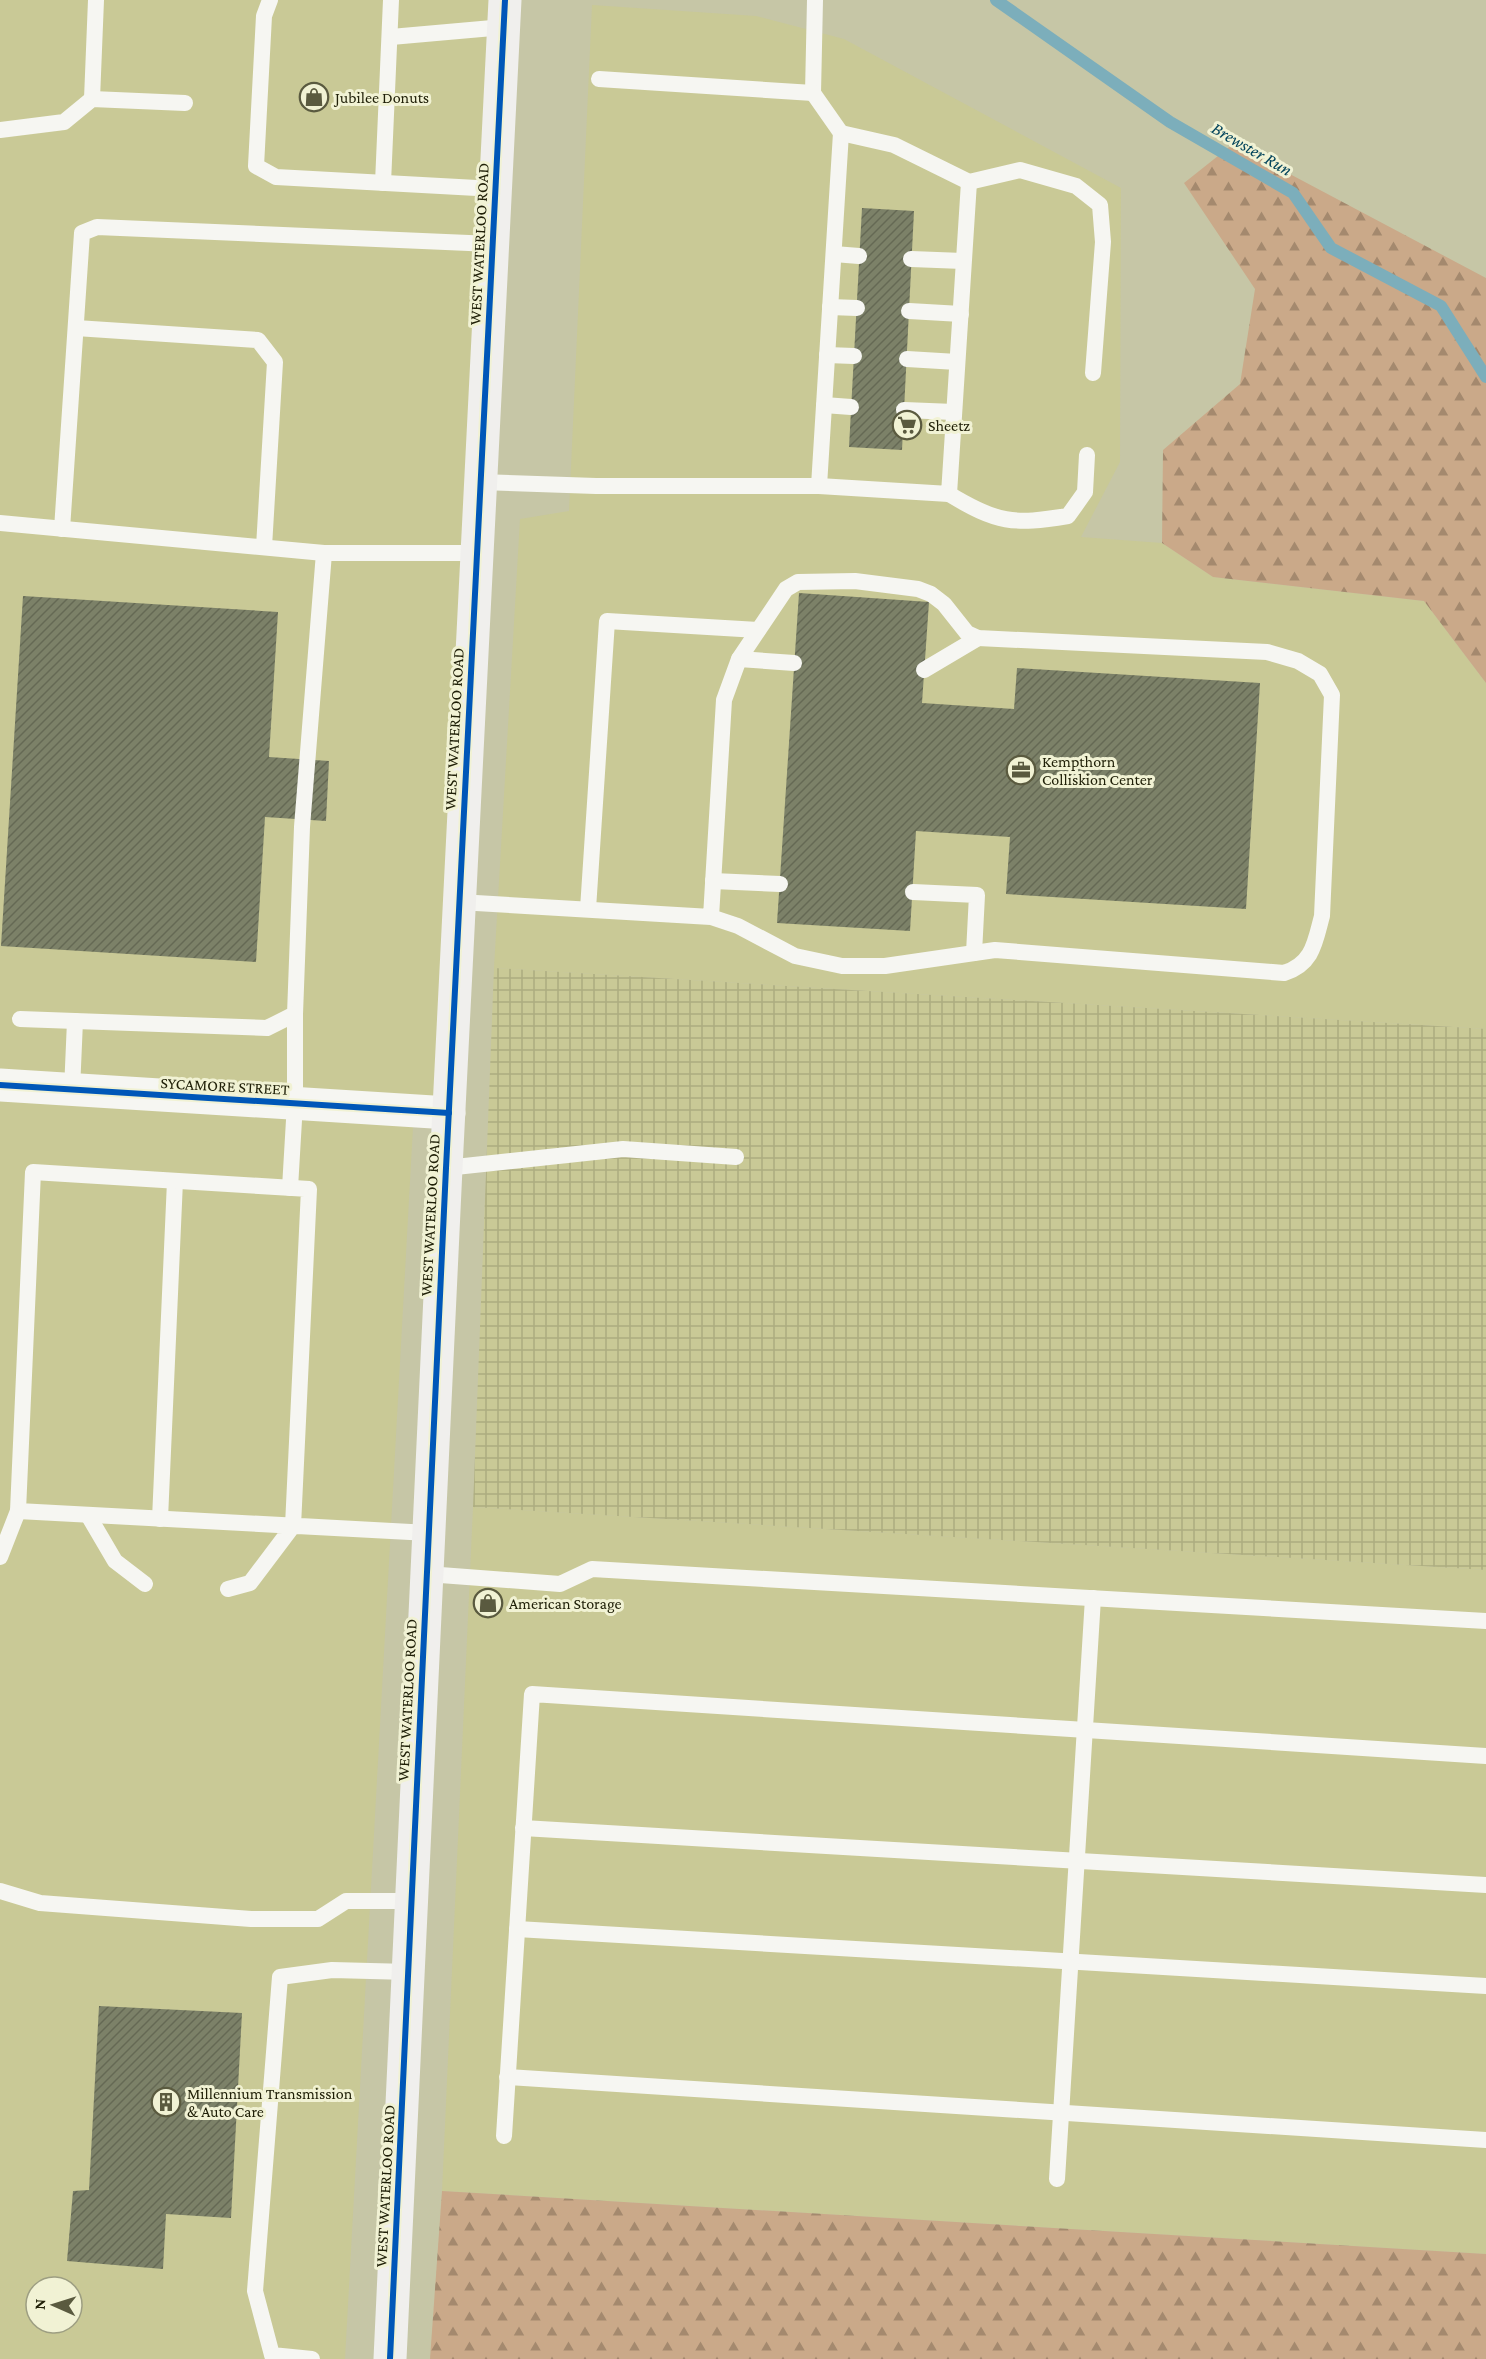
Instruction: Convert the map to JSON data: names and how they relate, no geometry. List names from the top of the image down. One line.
{"streets":{"main road":["WEST WATERLOO ROAD"],"street":["SYCAMORE STREET"]},"crossings":[["WEST WATERLOO ROAD","SYCAMORE STREET"]],"water":["Brewster Run"],"places":{"shop":["Jubilee Donuts","American Storage"],"supermarket":["Sheetz"],"office":["Kempthorn Colliskion Center"],"building":["Millennium Transmission & Auto Care"]},"north":"left"}
